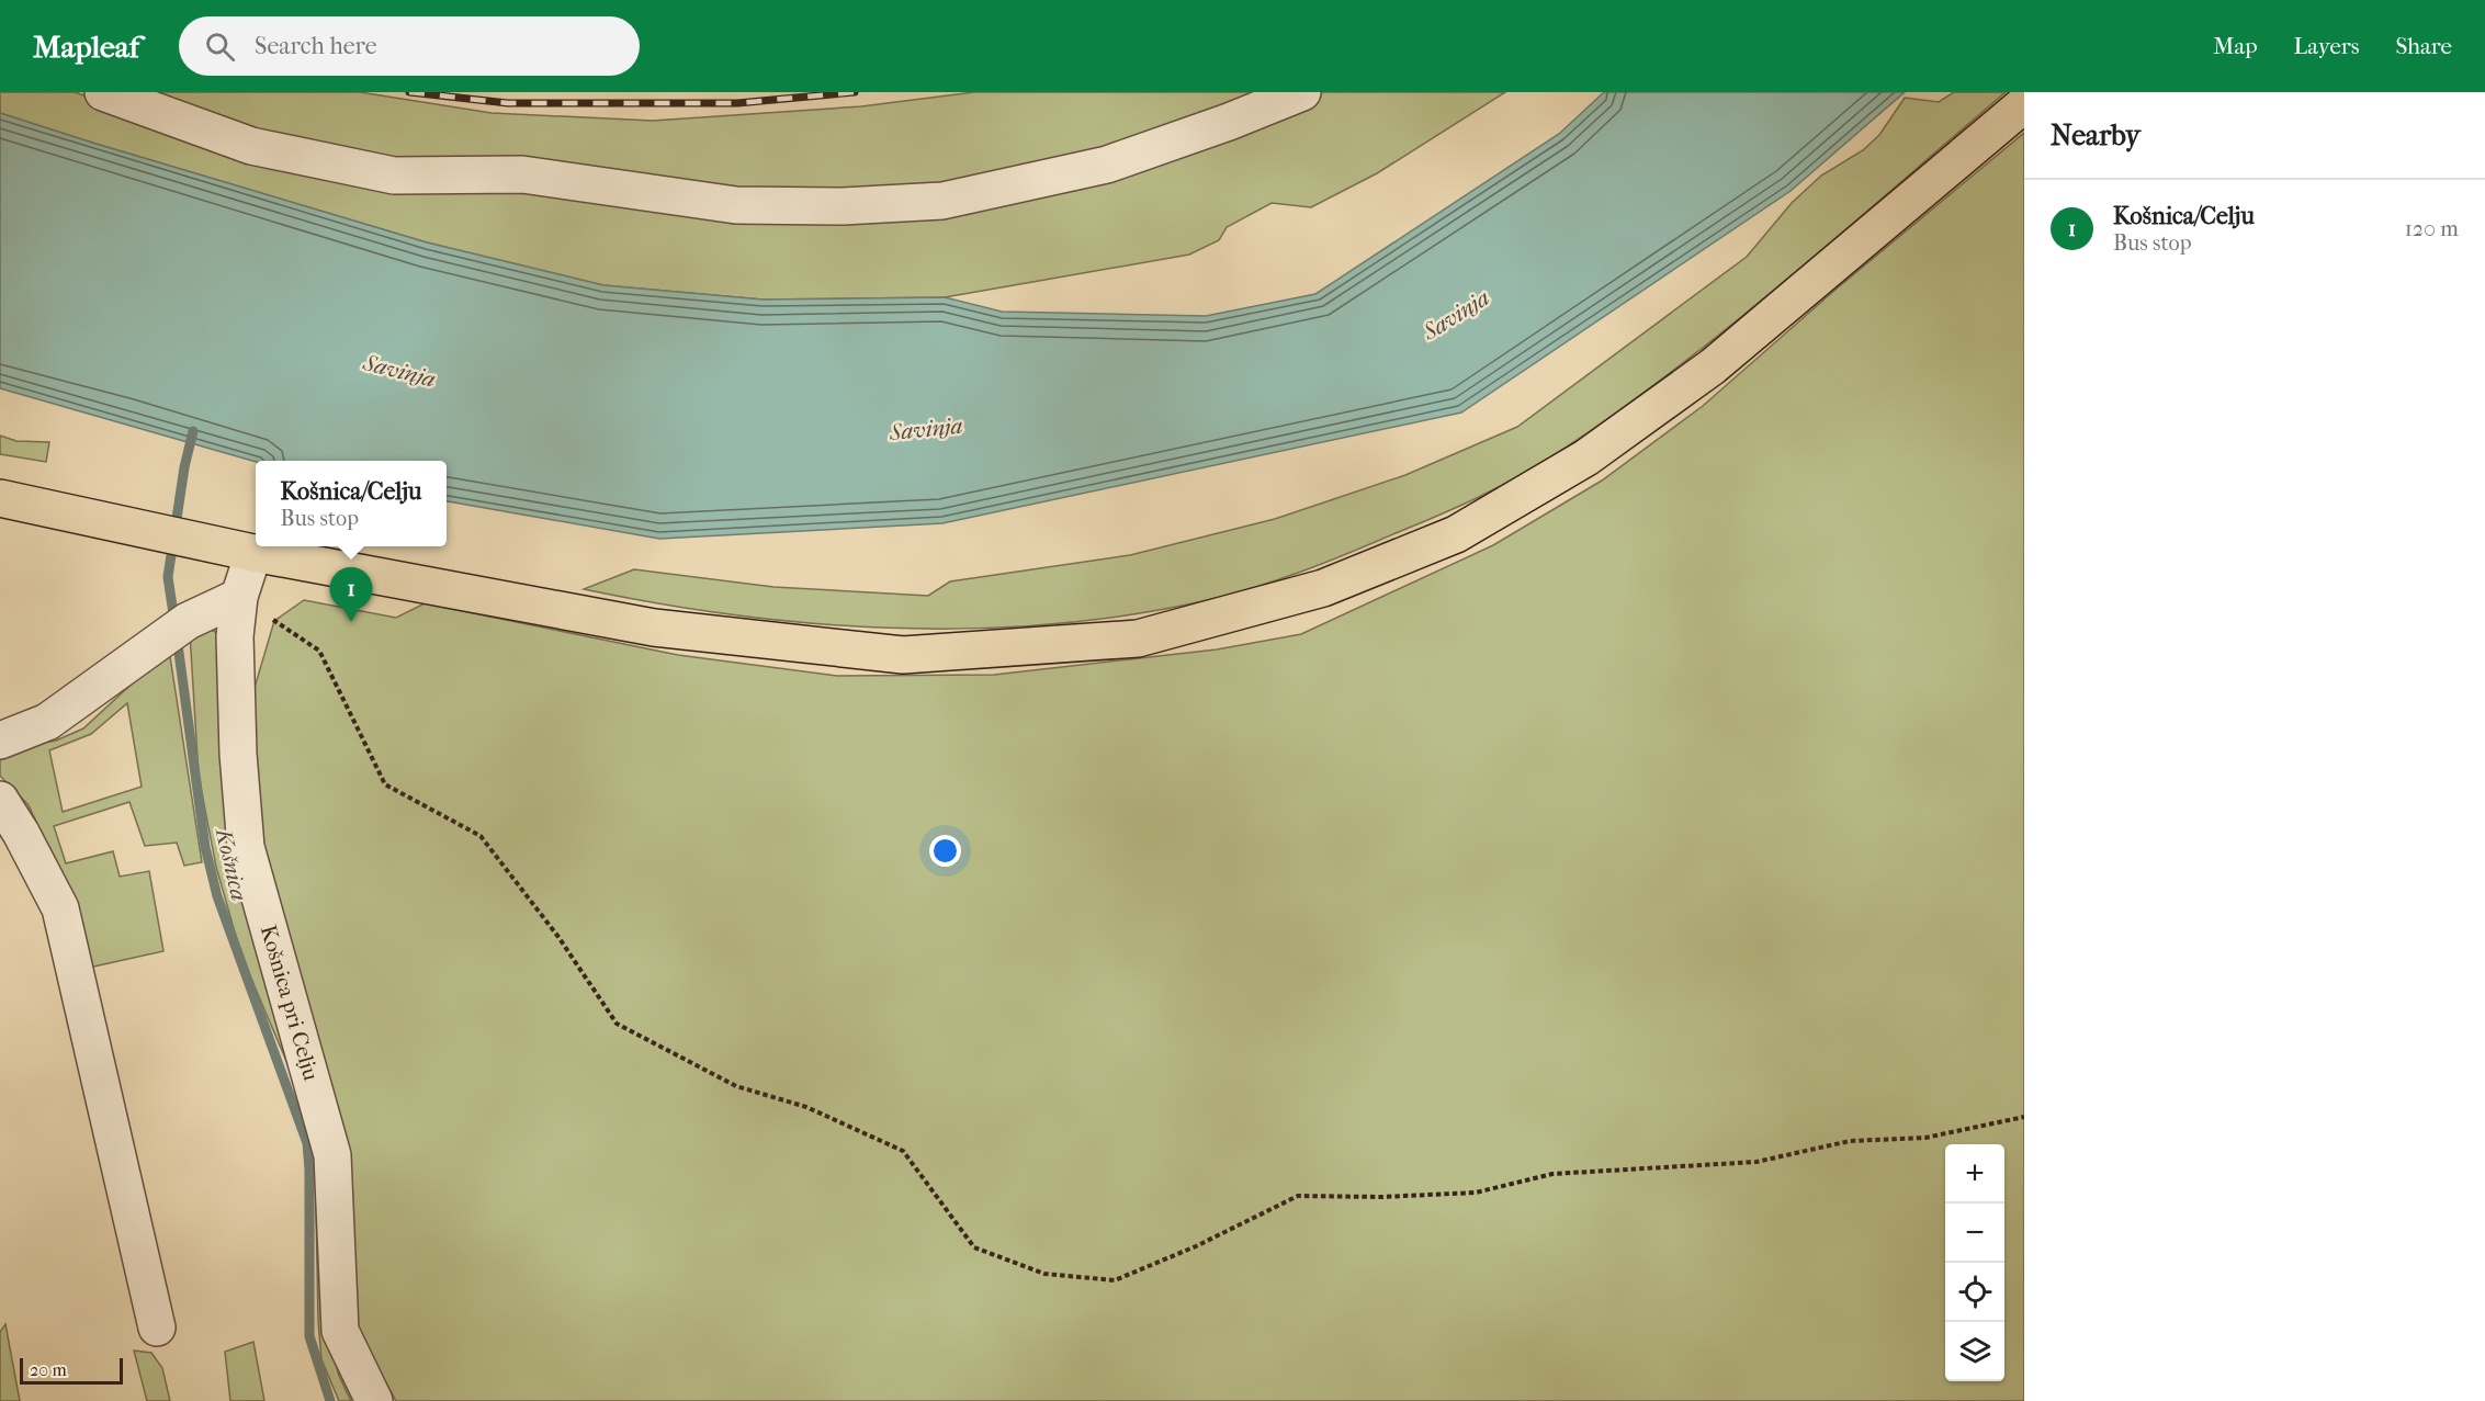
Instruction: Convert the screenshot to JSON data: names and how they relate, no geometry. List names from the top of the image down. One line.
{"streets":{"street":["Košnica pri Celju"]},"water":["Savinja","Košnica"],"scale_bar":"20 m","page":{"header":"Mapleaf","search":"Search here","nav":["Map","Layers","Share"],"heading":"Nearby","list":[{"mark":"1","name":"Košnica/Celju","note":"Bus stop","value":"120 m"}],"popup":["Košnica/Celju","Bus stop"],"pins":"1","map_buttons":["+","−"],"scale":"20 m"}}
